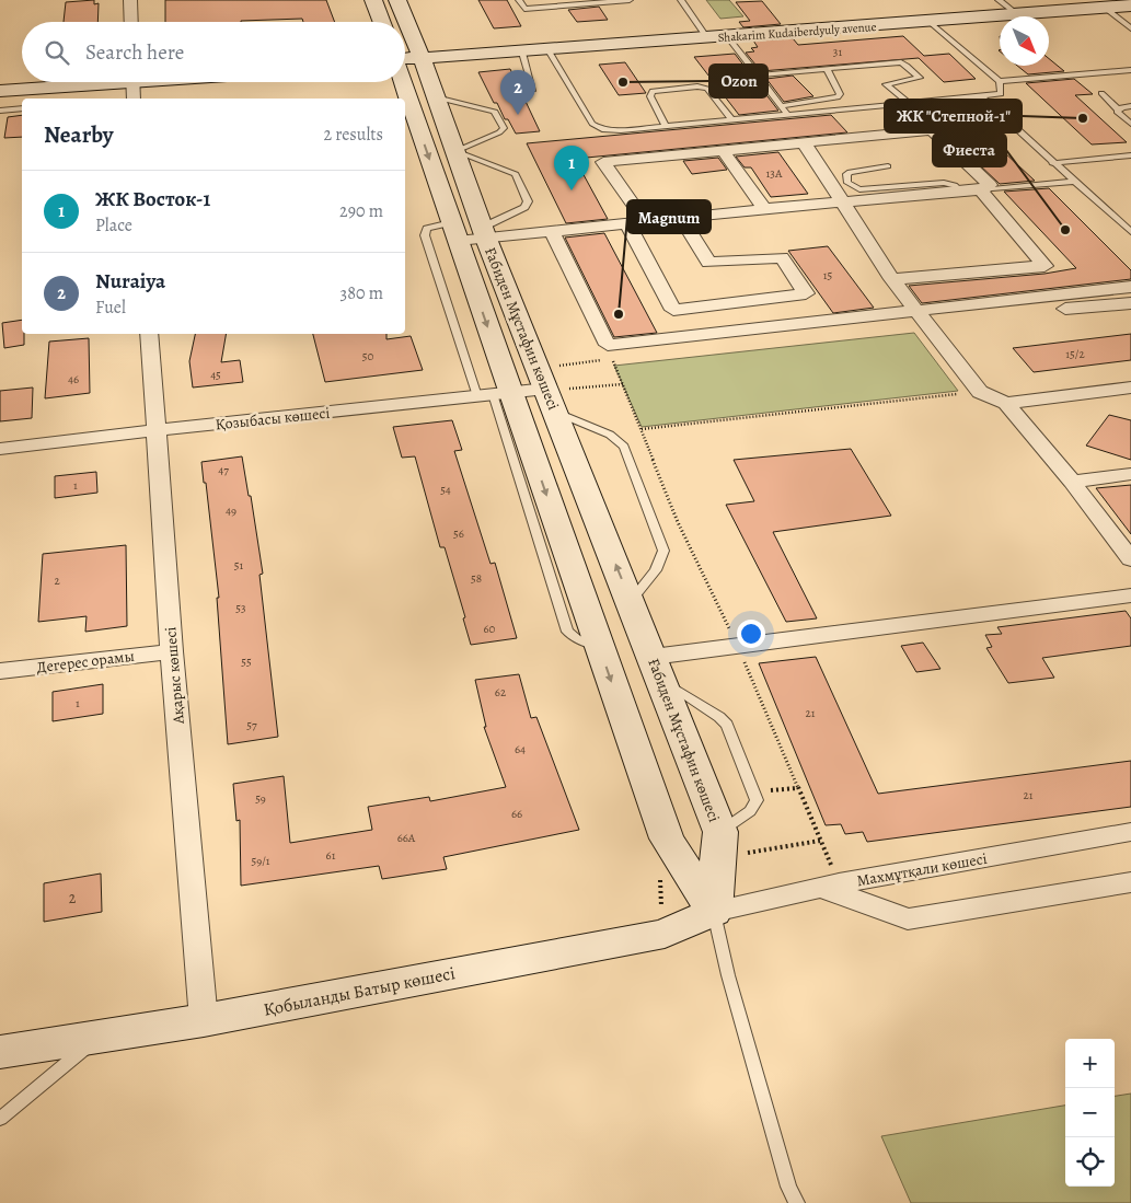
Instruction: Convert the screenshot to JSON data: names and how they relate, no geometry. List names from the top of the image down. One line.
{"streets":{"street":["Shakarim Kudaiberdyuly avenue","Ғабиден Мұстафин көшесі","Қозыбасы көшесі","Дегерес орамы","Ақарыс көшесі","Махмұтқали көшесі","Қобыланды Батыр көшесі"]},"crossings":[["Shakarim Kudaiberdyuly avenue","Ғабиден Мұстафин көшесі"],["Ғабиден Мұстафин көшесі","Қозыбасы көшесі"],["Ғабиден Мұстафин көшесі","Махмұтқали көшесі"],["Ғабиден Мұстафин көшесі","Қобыланды Батыр көшесі"],["Қозыбасы көшесі","Ақарыс көшесі"],["Дегерес орамы","Ақарыс көшесі"],["Ақарыс көшесі","Қобыланды Батыр көшесі"],["Махмұтқали көшесі","Қобыланды Батыр көшесі"]],"places":["Ozon","ЖК \"Степной-1\"","Фиеста","Magnum"],"house_numbers":["31","13А","15","15/2","50","45","46","47","1","54","49","56","51","58","2","53","60","55","62","1","21","57","64","21","59","66","66А","61","59/1","2"],"north":"bottom right","page":{"search":"Search here","pins":["2","1"],"heading":["Nearby","2 results"],"list":[{"mark":"1","name":"ЖК Восток-1","note":"Place","value":"290 m"},{"mark":"2","name":"Nuraiya","note":"Fuel","value":"380 m"}],"map_buttons":["+","−"]}}
